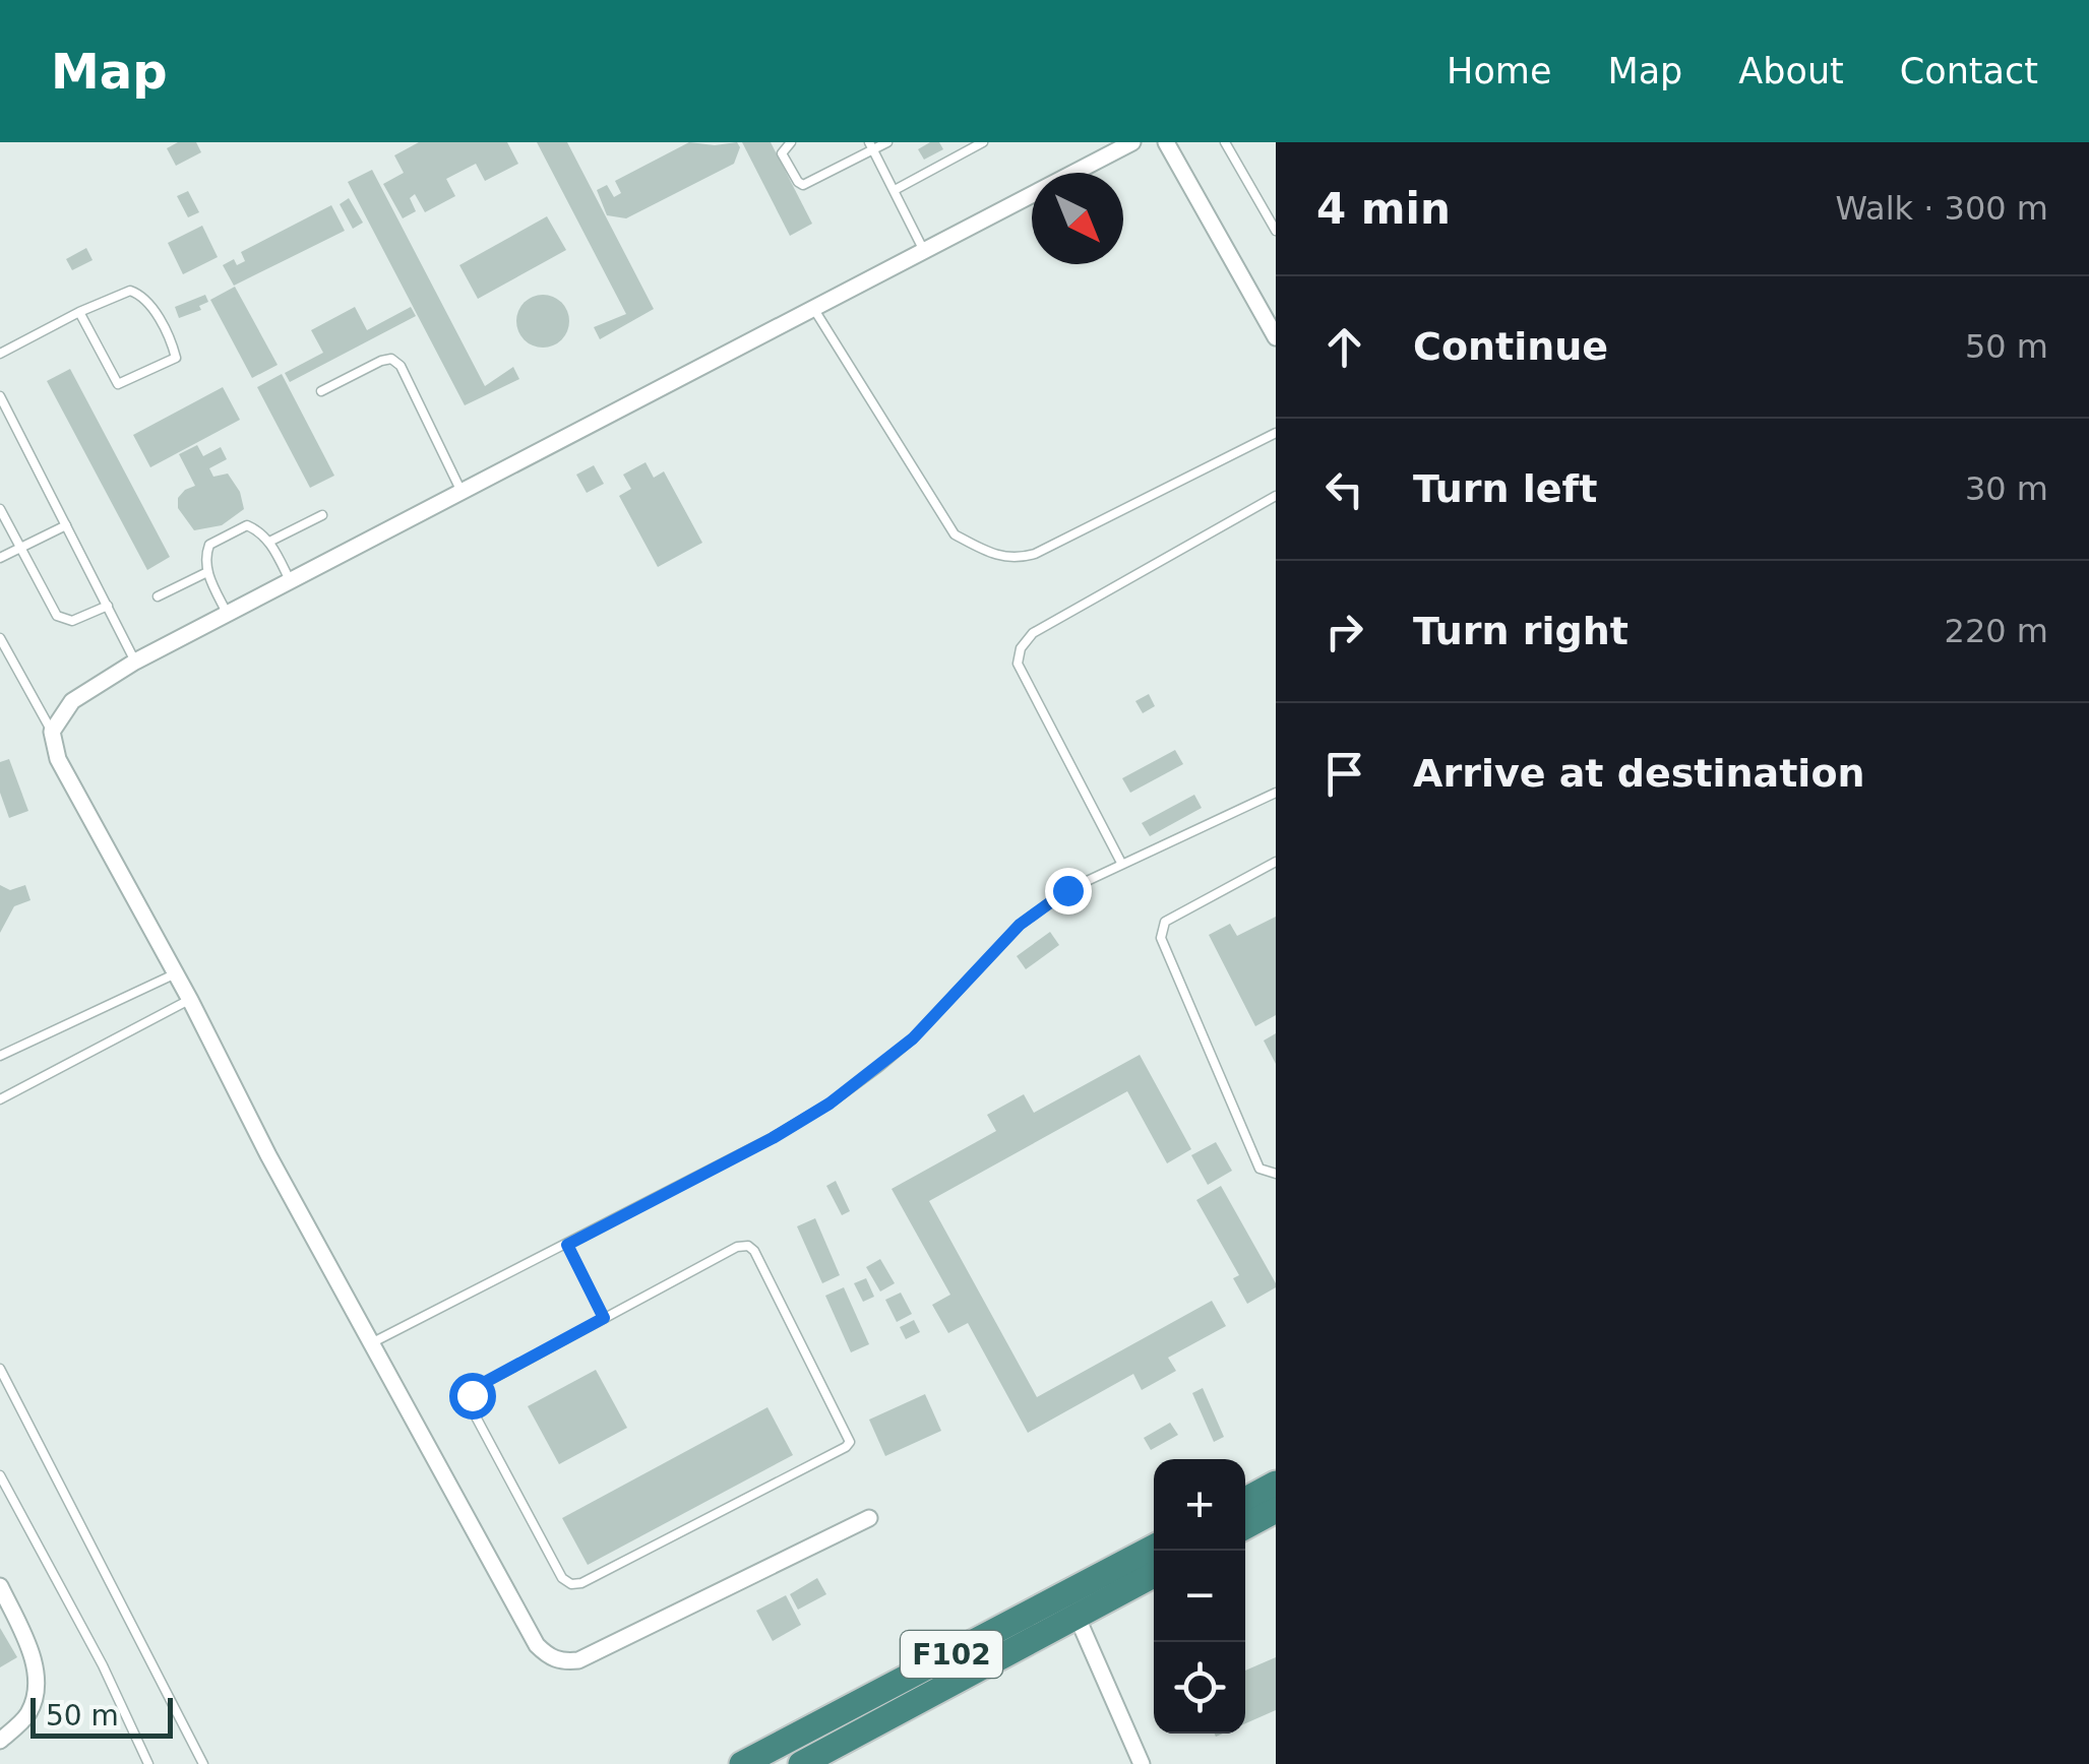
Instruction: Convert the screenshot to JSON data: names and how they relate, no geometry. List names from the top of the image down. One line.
{"streets":{"highway":["F102"]},"scale_bar":"50 m","north":"bottom right","page":{"header":"Map","nav":["Home","Map","About","Contact"],"heading":["4 min","Walk · 300 m"],"list":[["Continue","50 m"],["Turn left","30 m"],["Turn right","220 m"],"Arrive at destination"],"map_buttons":["+","−"],"scale":"50 m"}}
